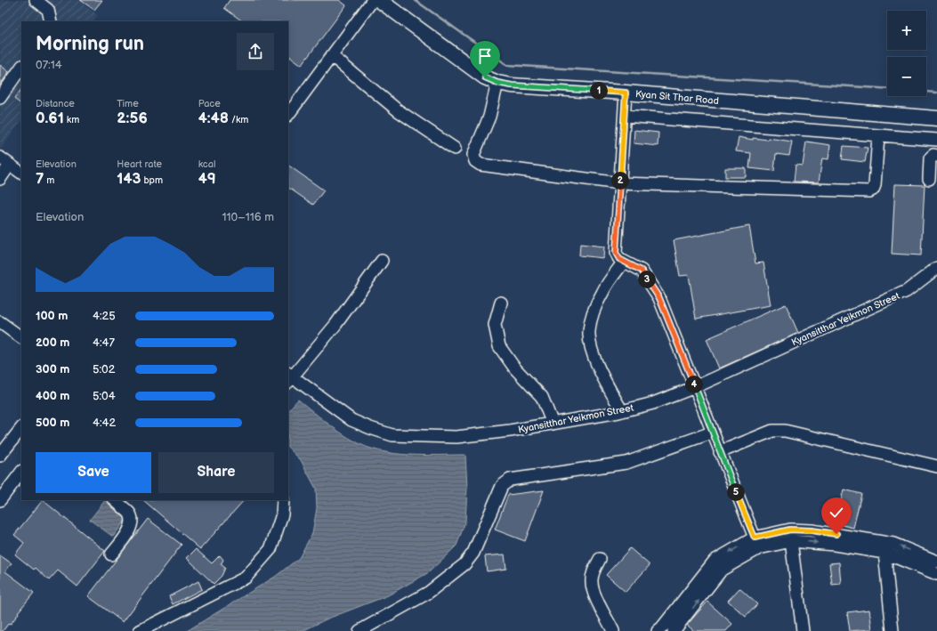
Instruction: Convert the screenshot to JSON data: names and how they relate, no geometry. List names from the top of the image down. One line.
{"streets":{"main road":["Kyan Sit Thar Road"],"street":["Kyansitthar Yeikmon Street"]},"page":{"map_buttons":["+","−"],"heading":["Morning run","07:14"],"pins":["1","2","3","4","5"],"stats":[["Distance","0.61 km"],["Time","2:56"],["Pace","4:48 /km"],["Elevation","7 m"],["Heart rate","143 bpm"],["kcal","49"]],"chart":["Elevation","110–116 m"],"list":[{"name":"100 m","note":"4:25"},{"name":"200 m","note":"4:47"},{"name":"300 m","note":"5:02"},{"name":"400 m","note":"5:04"},{"name":"500 m","note":"4:42"}],"buttons":["Save","Share"]}}
